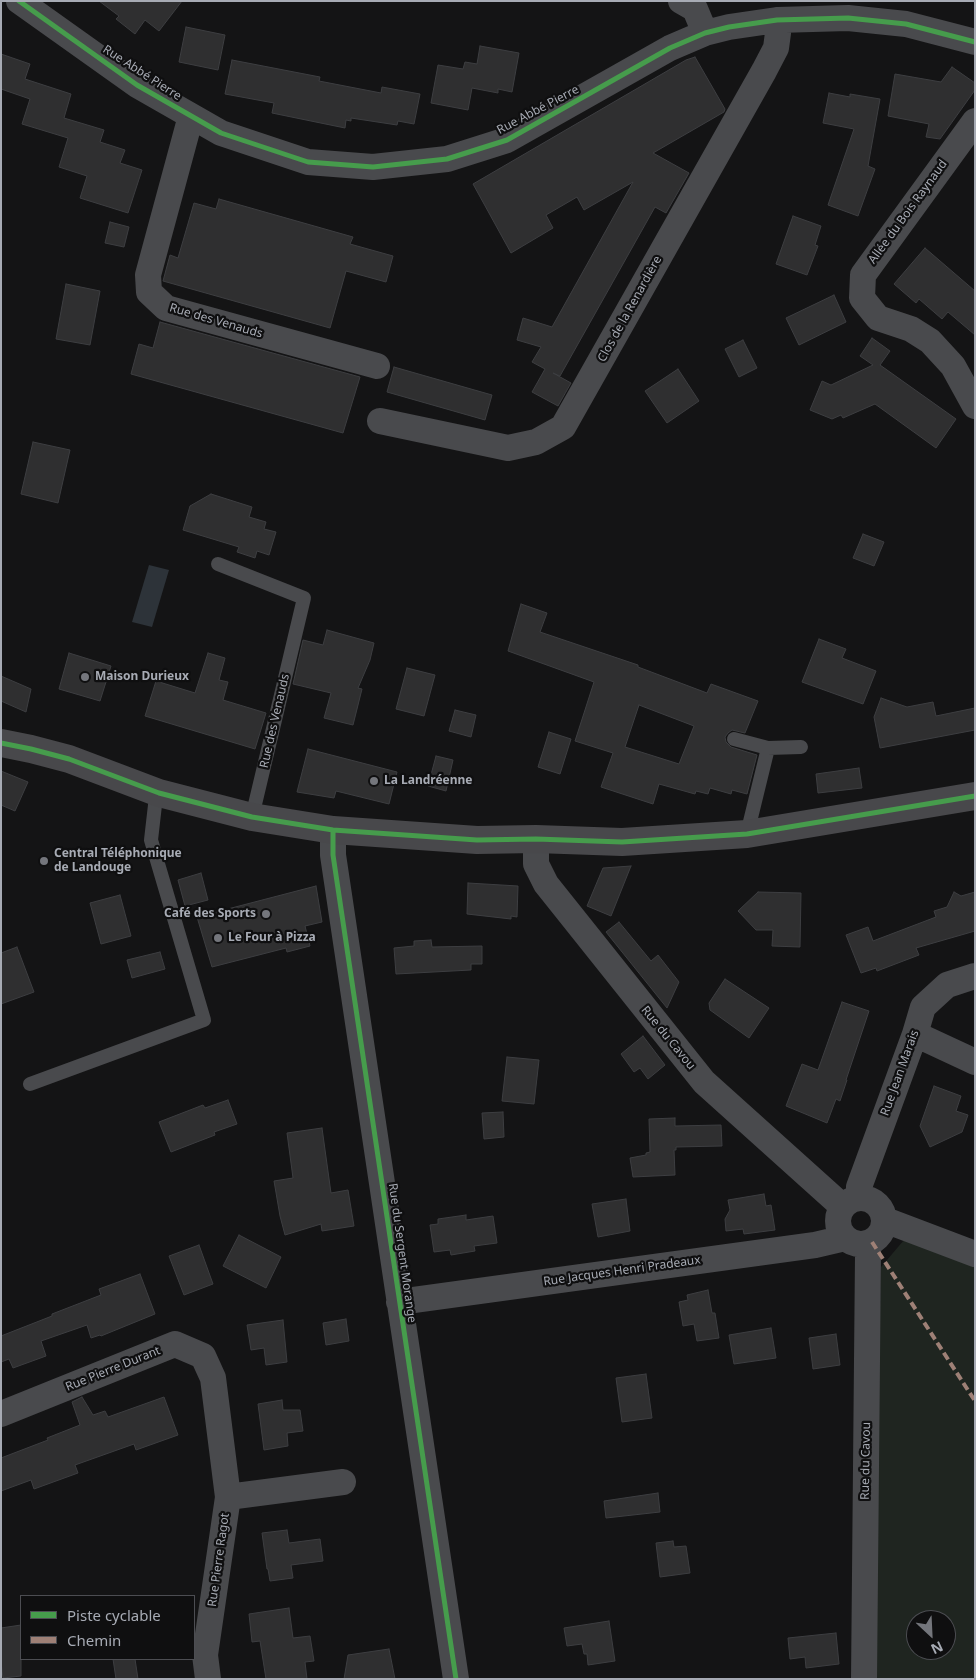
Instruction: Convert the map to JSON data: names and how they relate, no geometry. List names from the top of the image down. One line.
{"streets":{"street":["Rue Abbé Pierre","Allée du Bois Raynaud","Clos de la Renardière","Rue des Venauds","Rue du Cavou","Rue Jean Marais","Rue du Sergent Morange","Rue Jacques Henri Pradeaux","Rue Pierre Durant","Rue Pierre Ragot"]},"crossings":[["Rue Abbé Pierre","Clos de la Renardière"],["Rue Abbé Pierre","Rue des Venauds"],["Rue du Cavou","Rue Jean Marais"],["Rue du Cavou","Rue Jacques Henri Pradeaux"],["Rue Jean Marais","Rue Jacques Henri Pradeaux"],["Rue du Sergent Morange","Rue Jacques Henri Pradeaux"],["Rue Pierre Durant","Rue Pierre Ragot"]],"places":["Maison Durieux","La Landréenne","Central Téléphonique de Landouge","Café des Sports","Le Four à Pizza"],"legend":["Piste cyclable","Chemin"],"north":"bottom right"}
